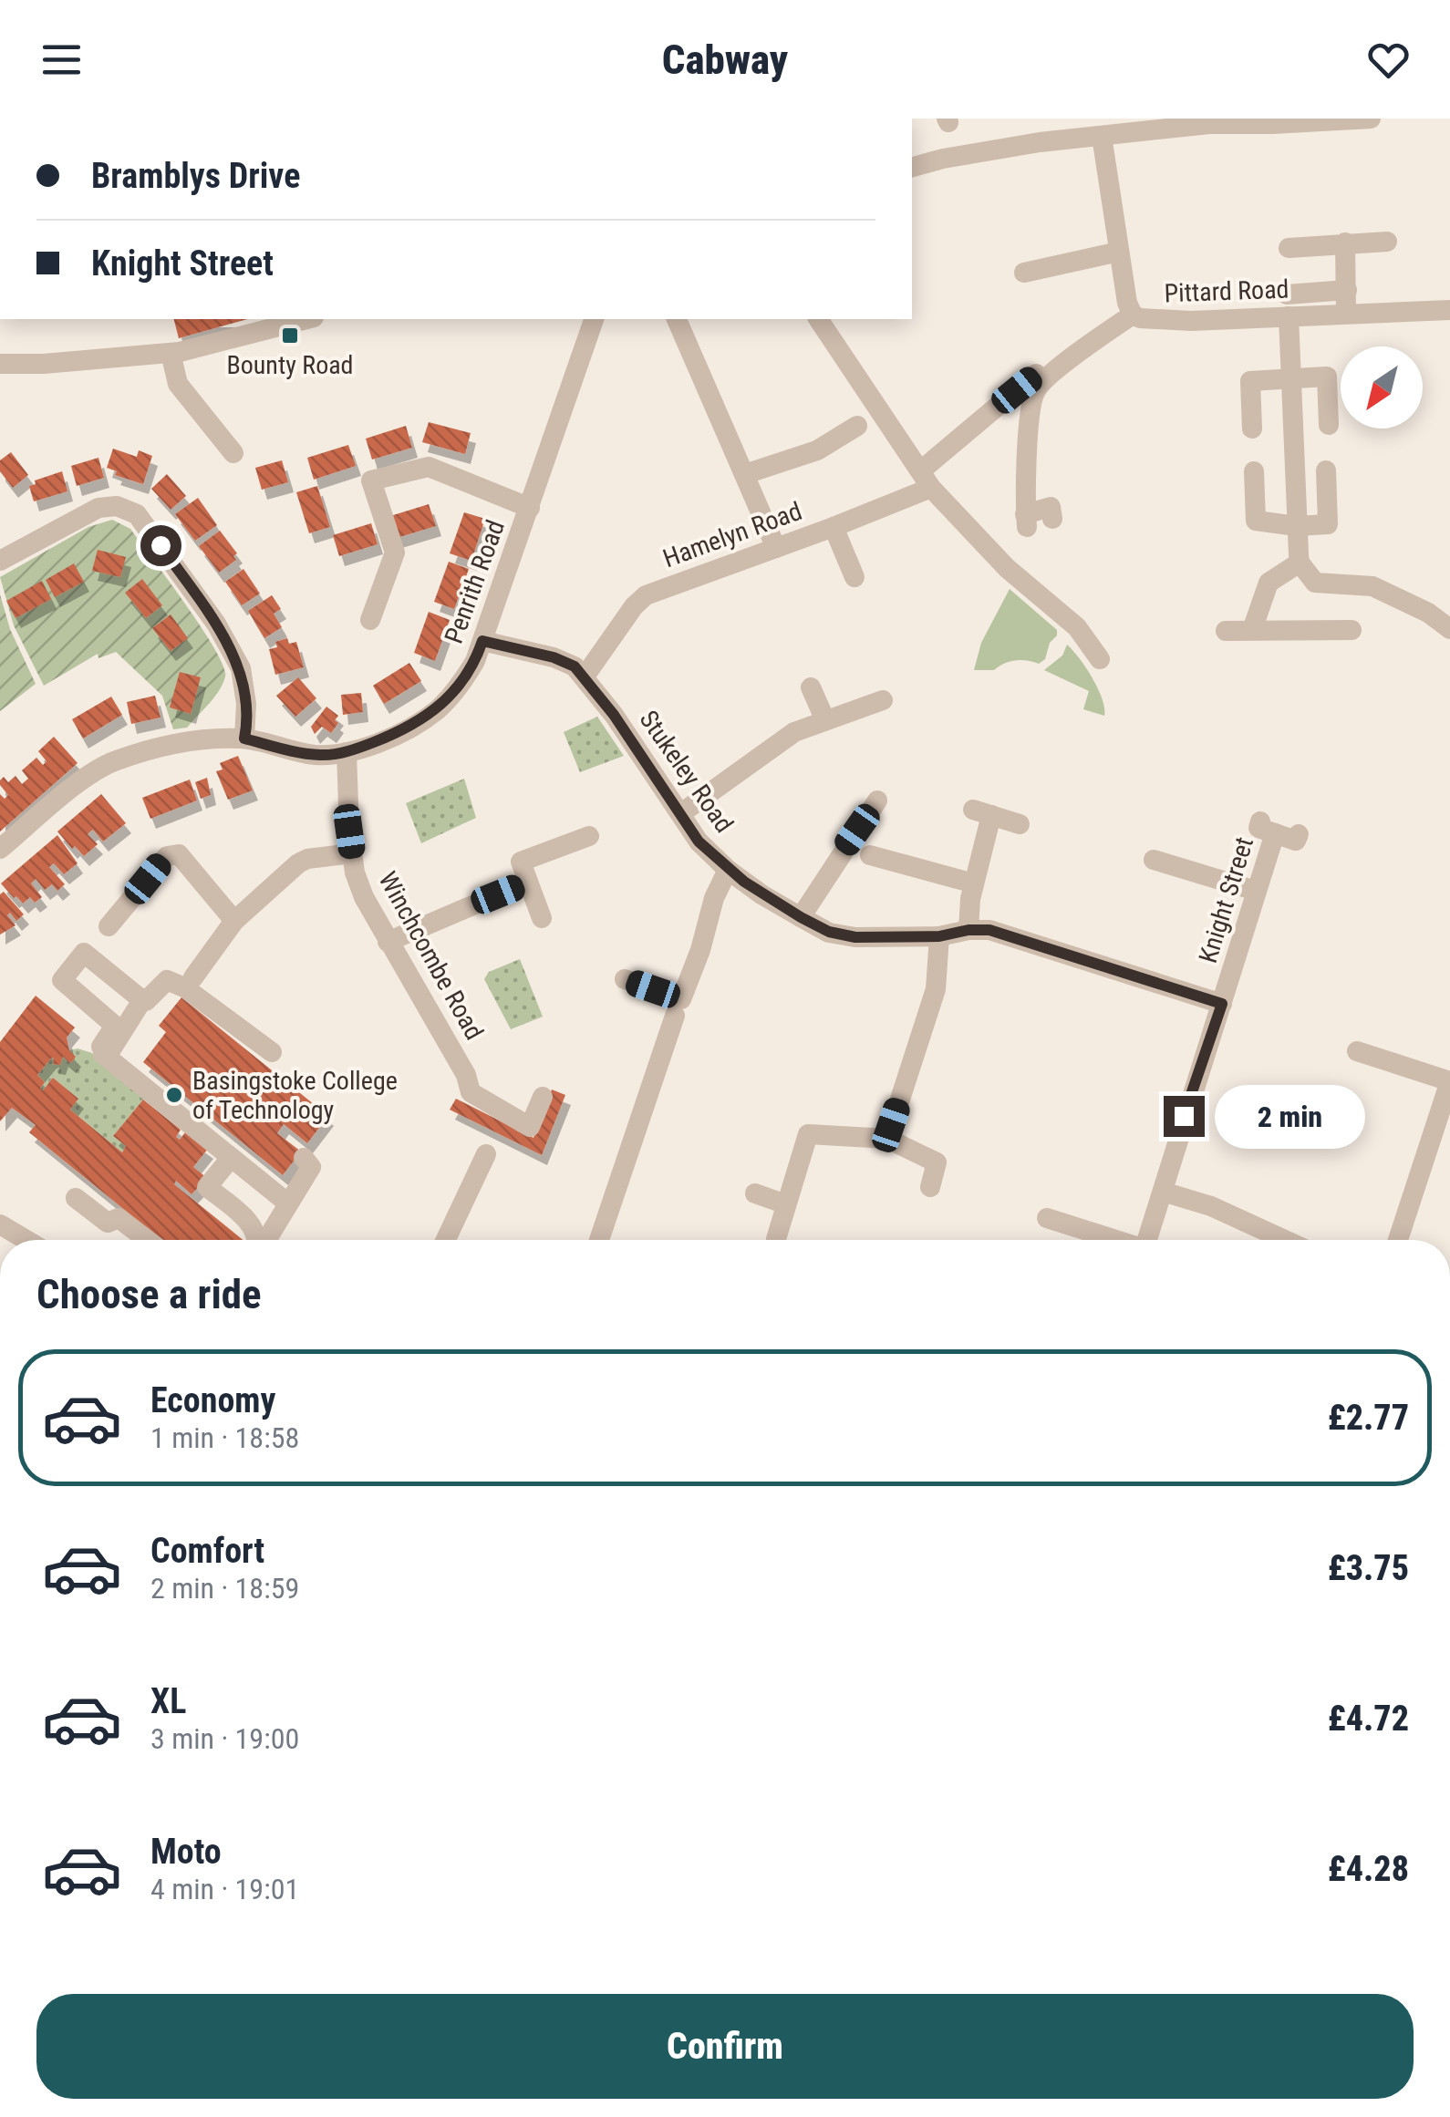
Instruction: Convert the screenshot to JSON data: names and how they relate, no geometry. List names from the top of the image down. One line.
{"streets":{"street":["Pittard Road","Hamelyn Road","Penrith Road","Stukeley Road","Knight Street","Winchcombe Road"]},"crossings":[["Hamelyn Road","Stukeley Road"],["Penrith Road","Stukeley Road"],["Penrith Road","Winchcombe Road"],["Stukeley Road","Knight Street"]],"places":{"transit":["Bounty Road"],"other":["Basingstoke College of Technology"]},"north":"bottom left","page":{"header":"Cabway","banner":["Bramblys Drive","Knight Street"],"bubble":"2 min","heading":"Choose a ride","list":[{"name":"Economy","note":"1 min · 18:58","value":"£2.77"},{"name":"Comfort","note":"2 min · 18:59","value":"£3.75"},{"name":"XL","note":"3 min · 19:00","value":"£4.72"},{"name":"Moto","note":"4 min · 19:01","value":"£4.28"}],"buttons":"Confirm"}}
